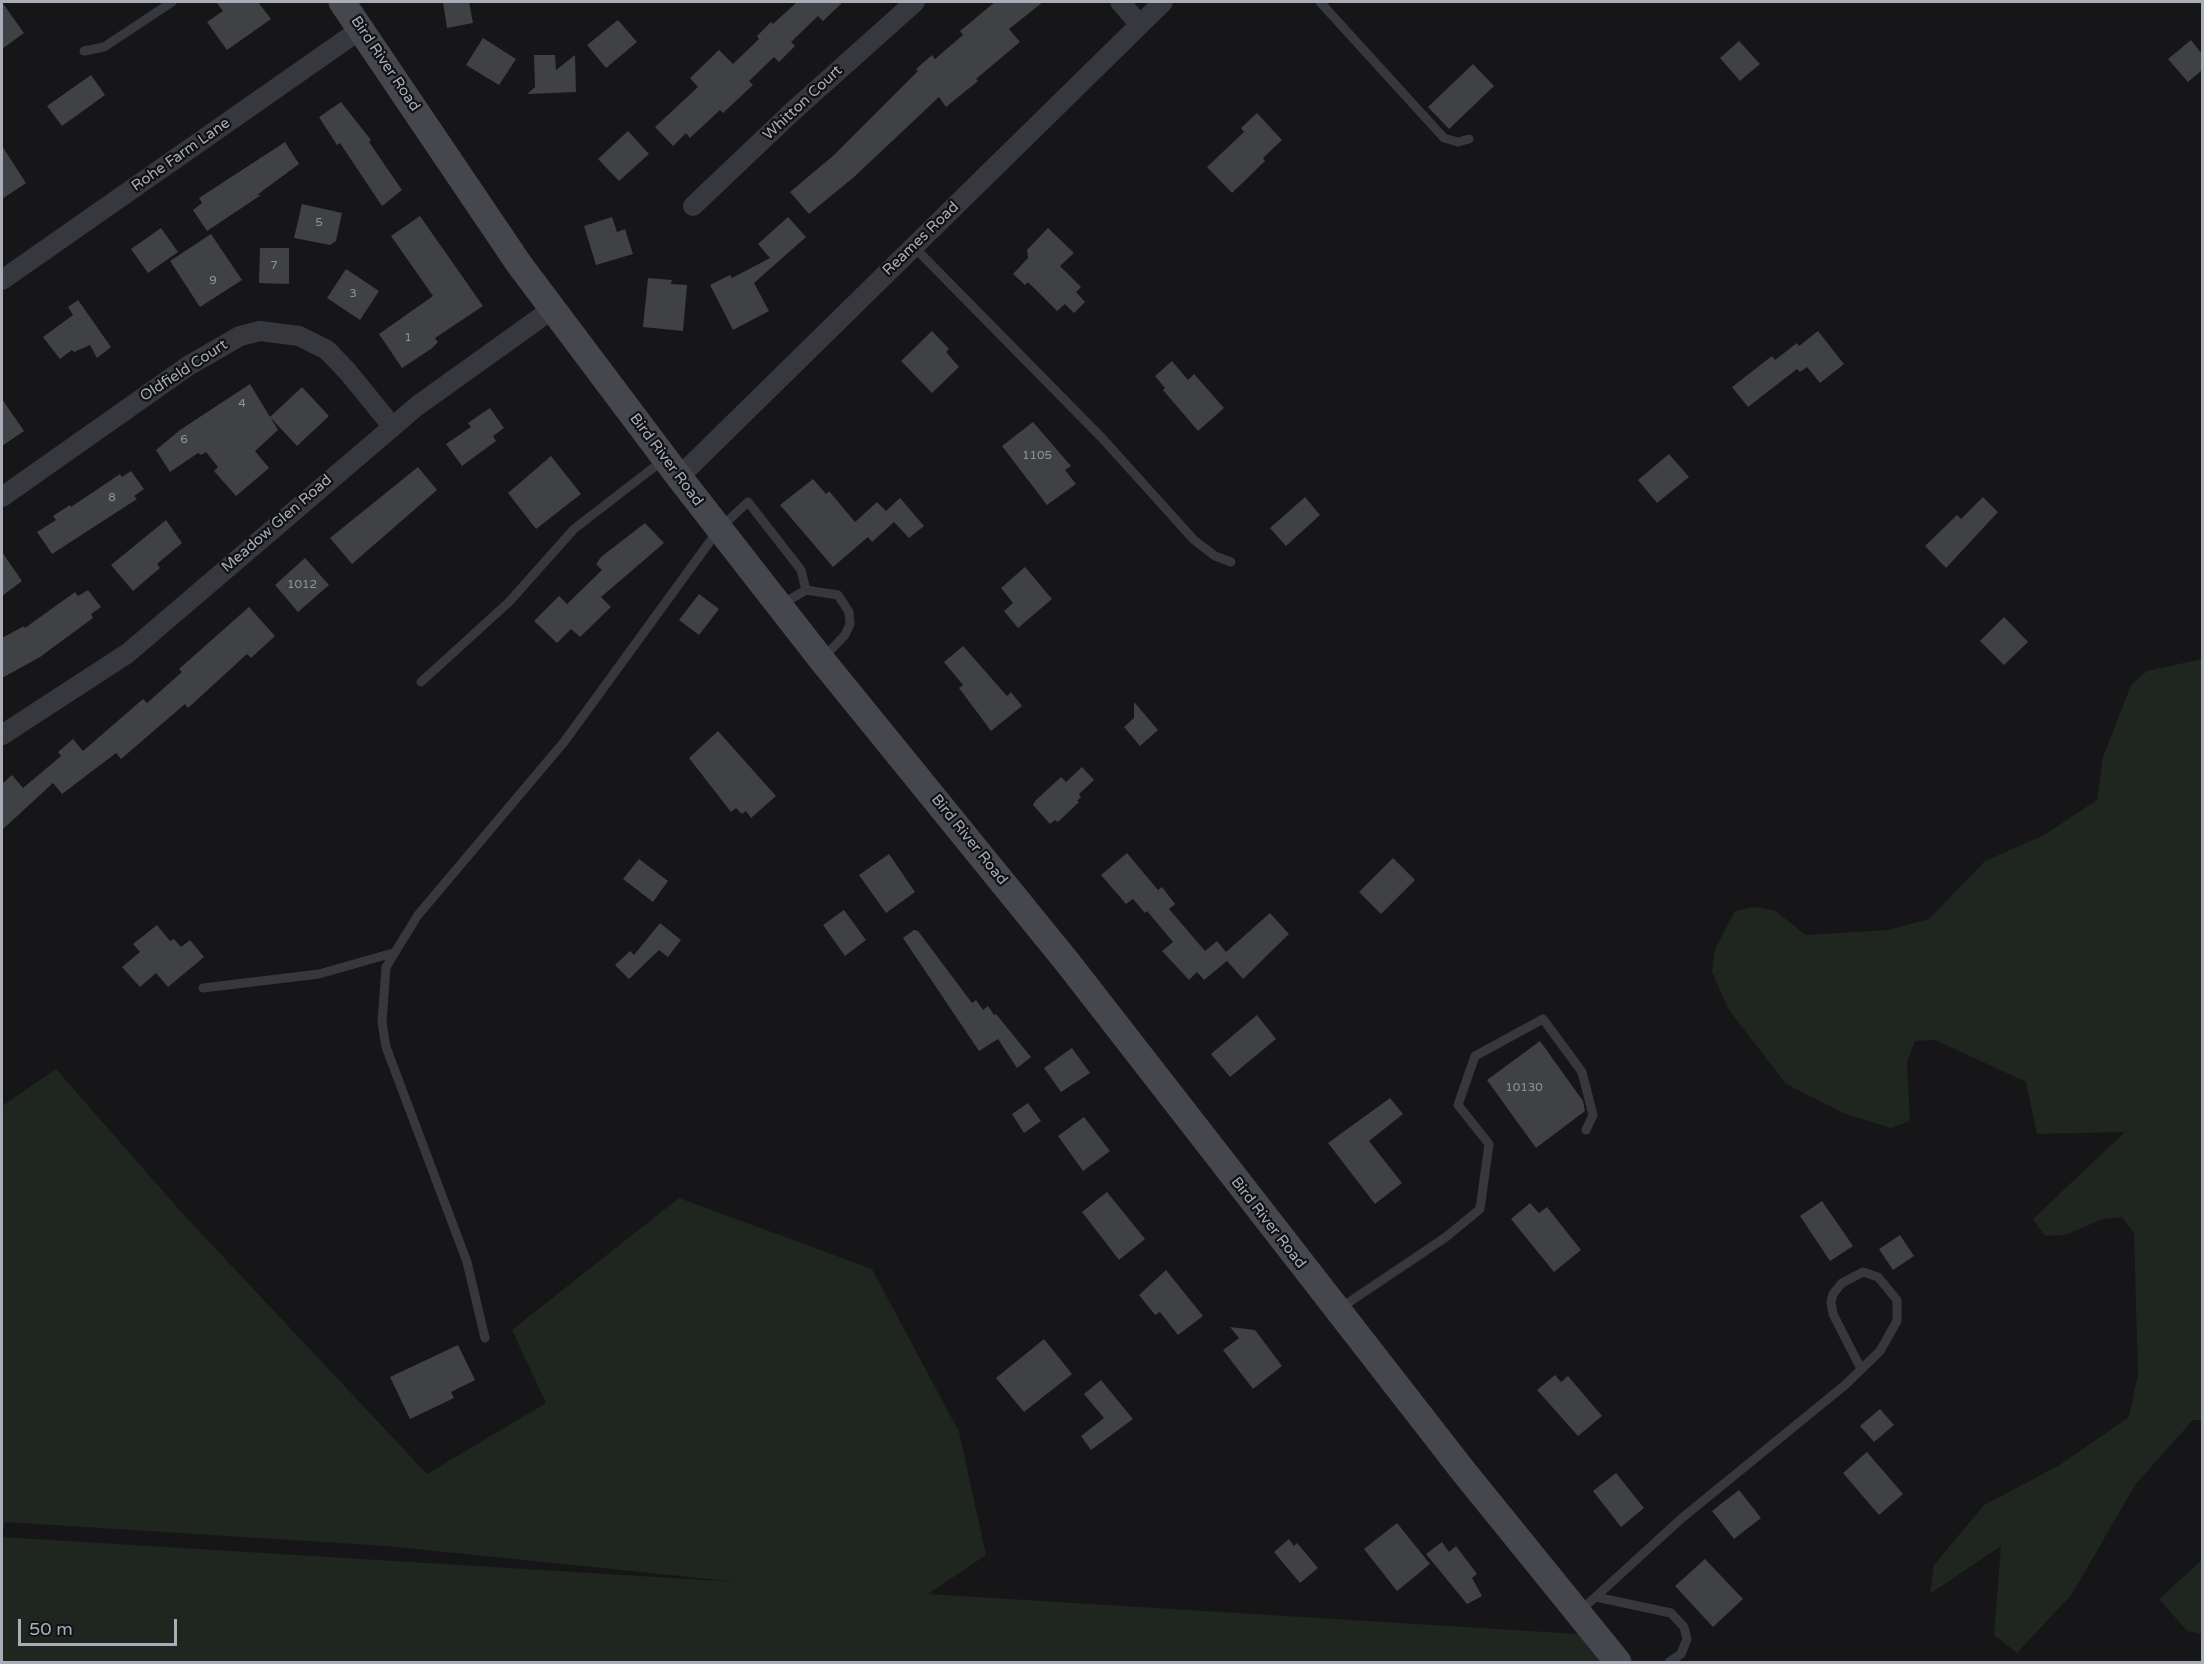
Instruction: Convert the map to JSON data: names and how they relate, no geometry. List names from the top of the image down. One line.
{"streets":{"street":["Bird River Road","Whitton Court","Rohe Farm Lane","Reames Road","Oldfield Court","Meadow Glen Road"]},"crossings":[["Bird River Road","Rohe Farm Lane"],["Bird River Road","Reames Road"],["Bird River Road","Meadow Glen Road"],["Oldfield Court","Meadow Glen Road"]],"house_numbers":["5","7","9","3","1","4","6","1105","8","1012","10130"],"scale_bar":"50 m"}
